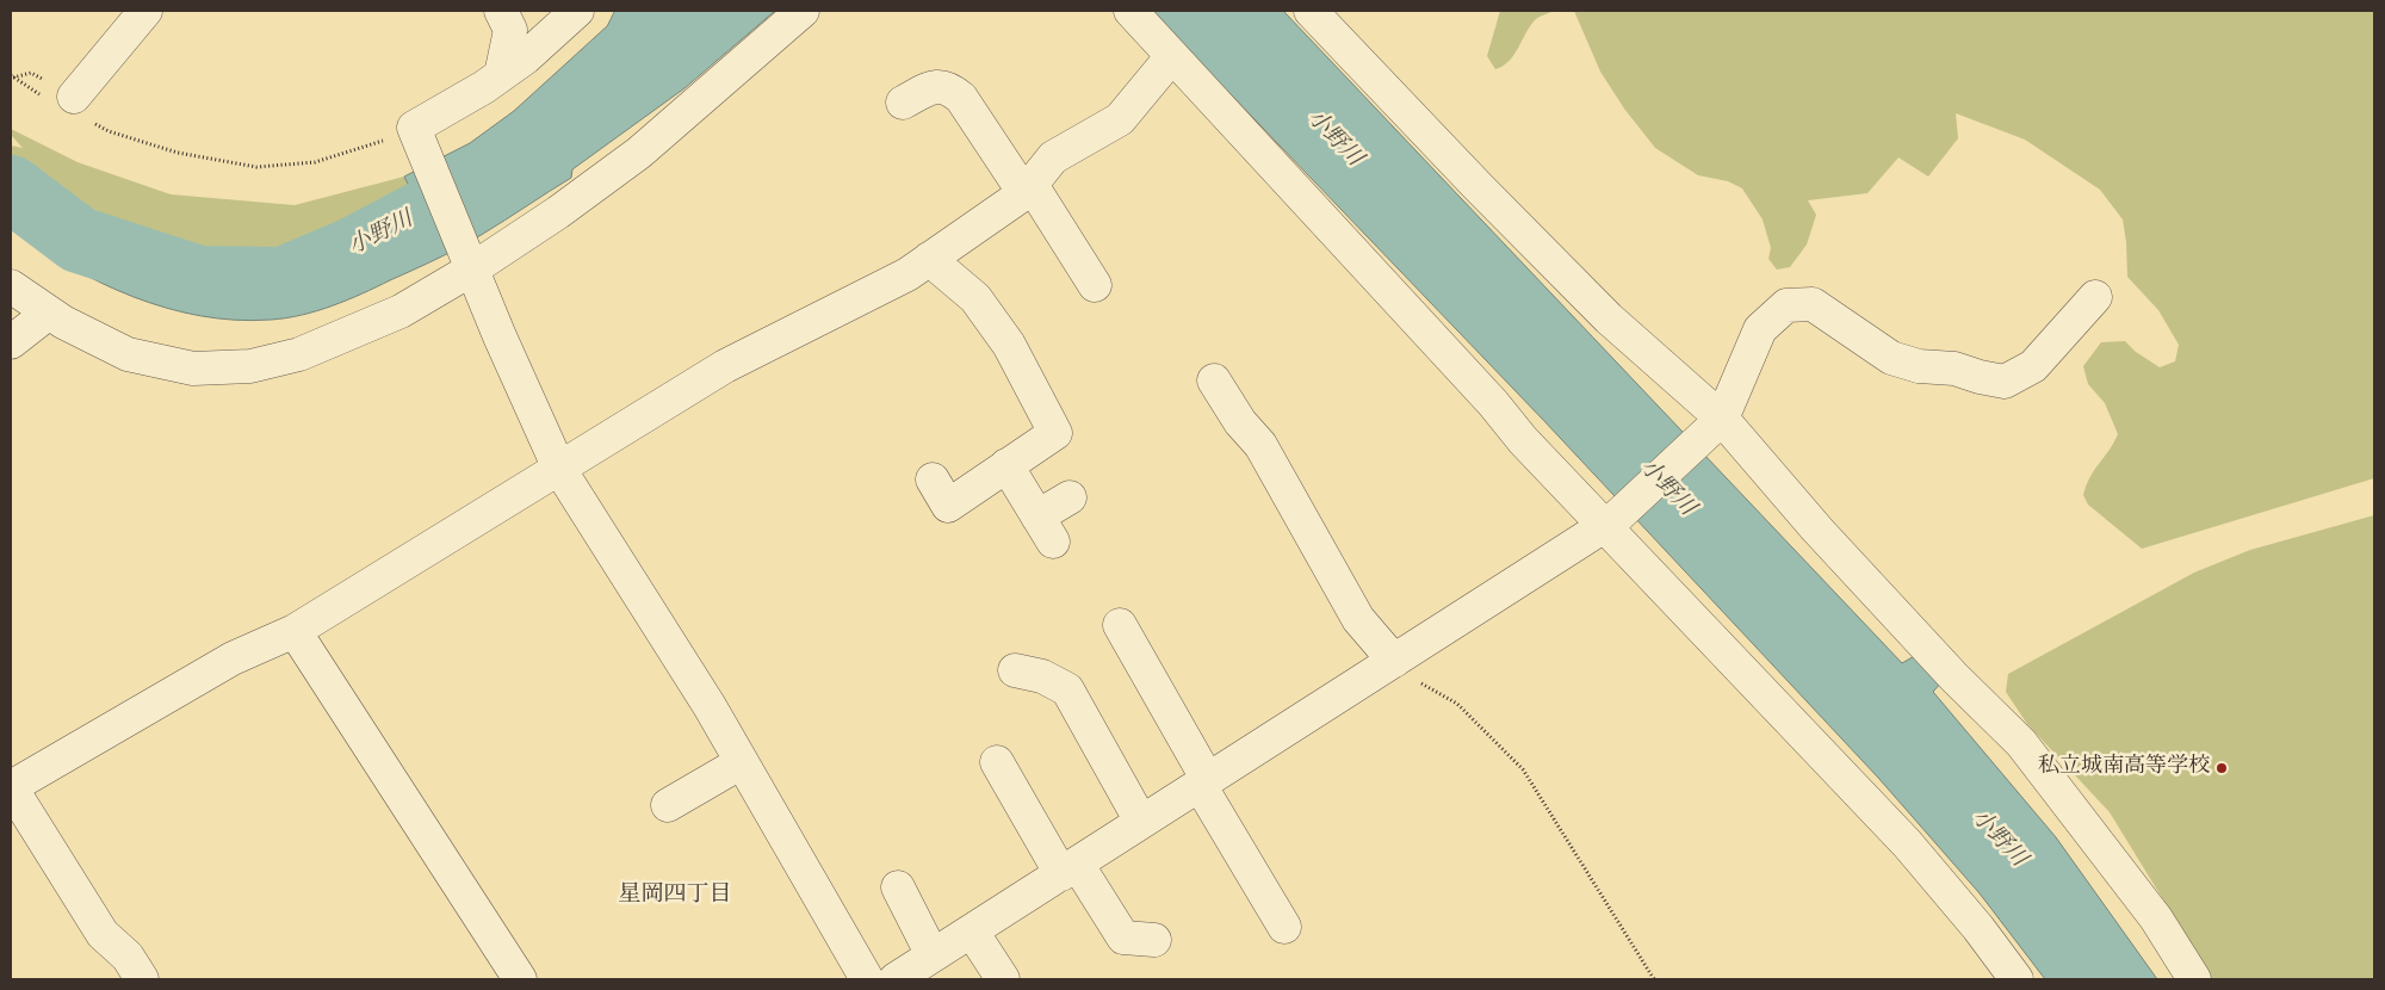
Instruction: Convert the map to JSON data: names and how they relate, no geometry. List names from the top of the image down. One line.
{"districts":["星岡四丁目"],"water":["小野川"],"places":["私立城南高等学校"]}
